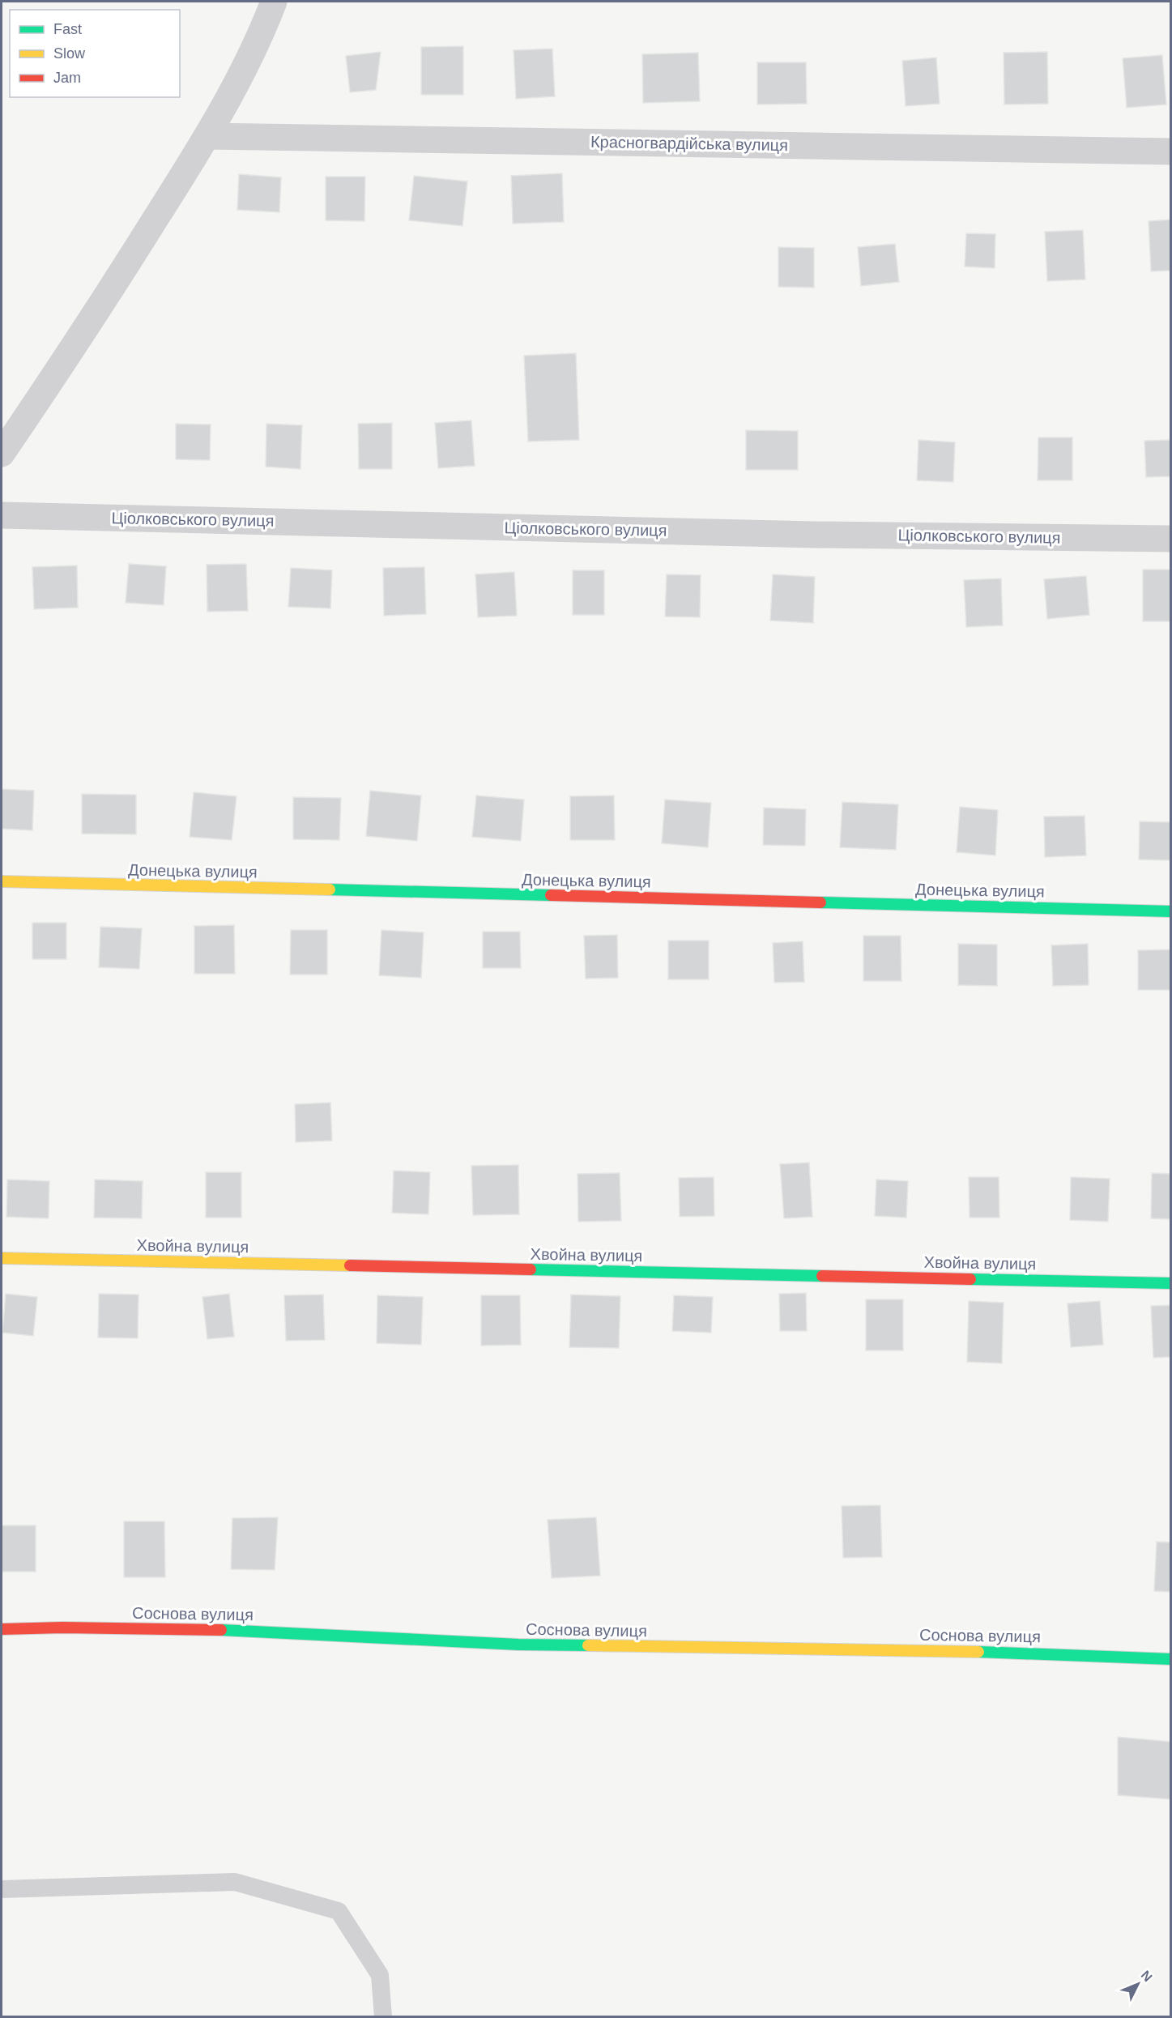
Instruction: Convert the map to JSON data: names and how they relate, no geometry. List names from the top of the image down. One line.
{"streets":{"street":["Красногвардійська вулиця","Ціолковського вулиця","Донецька вулиця","Хвойна вулиця","Соснова вулиця"]},"legend":["Fast","Slow","Jam"],"north":"top right"}
